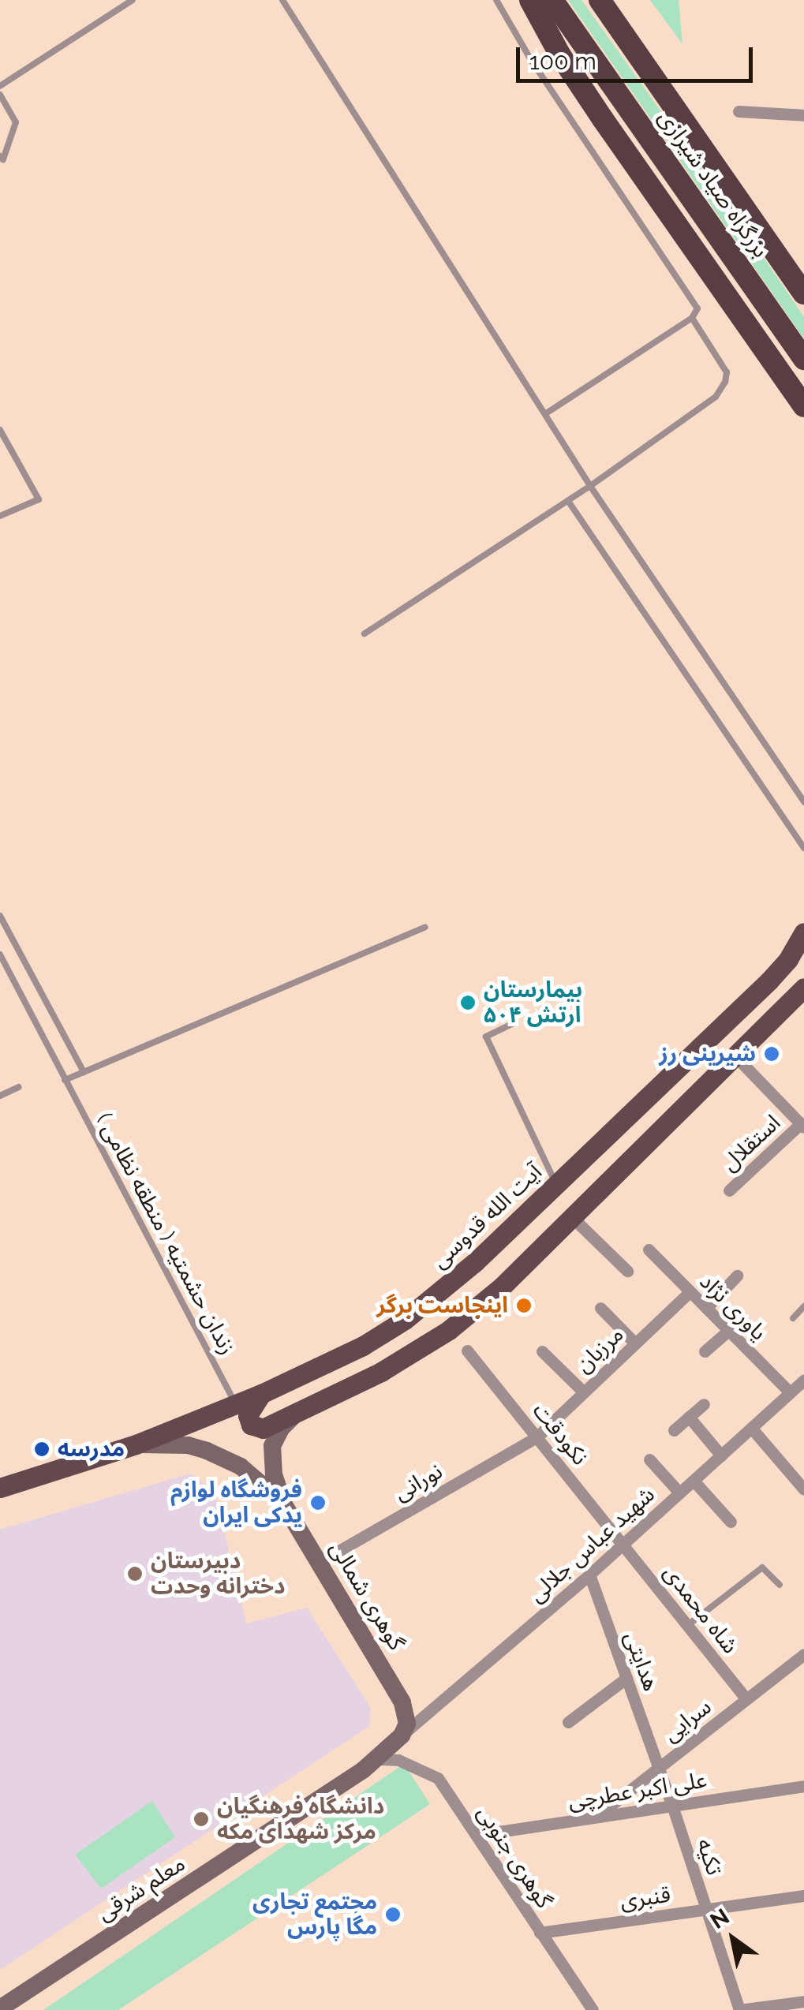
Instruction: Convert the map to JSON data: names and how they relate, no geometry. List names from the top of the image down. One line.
{"streets":{"highway":["بزرگراه صیاد شیرازی"],"main road":["آیت الله قدوسی","گوهری شمالی","معلم شرقی"],"street":["استقلال","یاوری نژاد","مرزبان","نکودقت","نورانی","شهید عباس جلالی","شاه محمدی","هدایتی","سرایی","علی اکبر عطرچی","گوهری جنوبی","تکیه","قنبری"],"lane":["زندان حشمتیه ( منطقه نظامی )"]},"crossings":[["آیت الله قدوسی","زندان حشمتیه ( منطقه نظامی )"],["آیت الله قدوسی","گوهری شمالی"],["یاوری نژاد","مرزبان"],["یاوری نژاد","شهید عباس جلالی"],["مرزبان","نکودقت"],["مرزبان","نورانی"],["نکودقت","نورانی"],["نکودقت","شهید عباس جلالی"],["نکودقت","شاه محمدی"],["نورانی","گوهری شمالی"],["شهید عباس جلالی","شاه محمدی"],["شهید عباس جلالی","هدایتی"],["شهید عباس جلالی","معلم شرقی"],["گوهری شمالی","معلم شرقی"],["شاه محمدی","سرایی"],["هدایتی","سرایی"],["هدایتی","علی اکبر عطرچی"],["هدایتی","تکیه"],["سرایی","علی اکبر عطرچی"],["علی اکبر عطرچی","گوهری جنوبی"],["علی اکبر عطرچی","تکیه"],["گوهری جنوبی","معلم شرقی"],["گوهری جنوبی","قنبری"],["تکیه","قنبری"]],"places":["بیمارستان ۵۰۴ ارتش","شیرینی رز","اینجاست برگر","مدرسه","فروشگاه لوازم یدکی ایران","دبیرستان دخترانه وحدت","دانشگاه فرهنگیان مرکز شهدای مکه","مجتمع تجاری مگا پارس"],"scale_bar":"100 m","north":"top left"}
